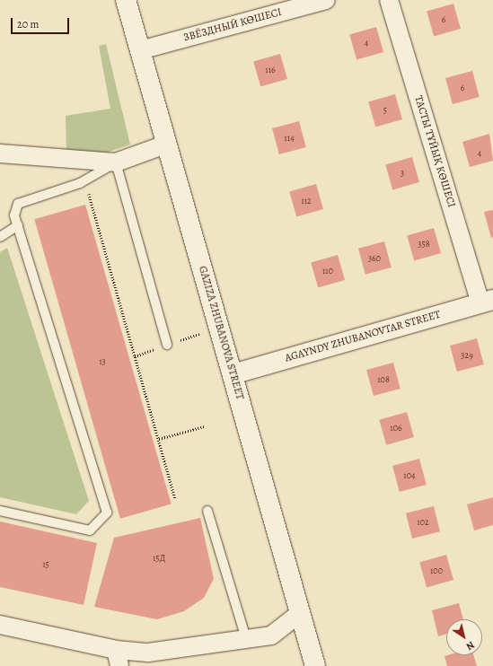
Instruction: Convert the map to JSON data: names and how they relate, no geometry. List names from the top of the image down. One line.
{"streets":{"street":["ЗВЁЗДНЫЙ КӨШЕСІ","ТАСТЫ ТҰЙЫҚ КӨШЕСІ","GAZIZA ZHUBANOVA STREET","AGAYNDY ZHUBANOVTAR STREET"]},"crossings":[["ЗВЁЗДНЫЙ КӨШЕСІ","GAZIZA ZHUBANOVA STREET"],["ТАСТЫ ТҰЙЫҚ КӨШЕСІ","AGAYNDY ZHUBANOVTAR STREET"],["GAZIZA ZHUBANOVA STREET","AGAYNDY ZHUBANOVTAR STREET"]],"house_numbers":["6","4","116","6","5","114","4","3","112","358","360","110","329","13","108","106","104","102","15Д","15","100"],"scale_bar":"20 m","north":"bottom right"}
